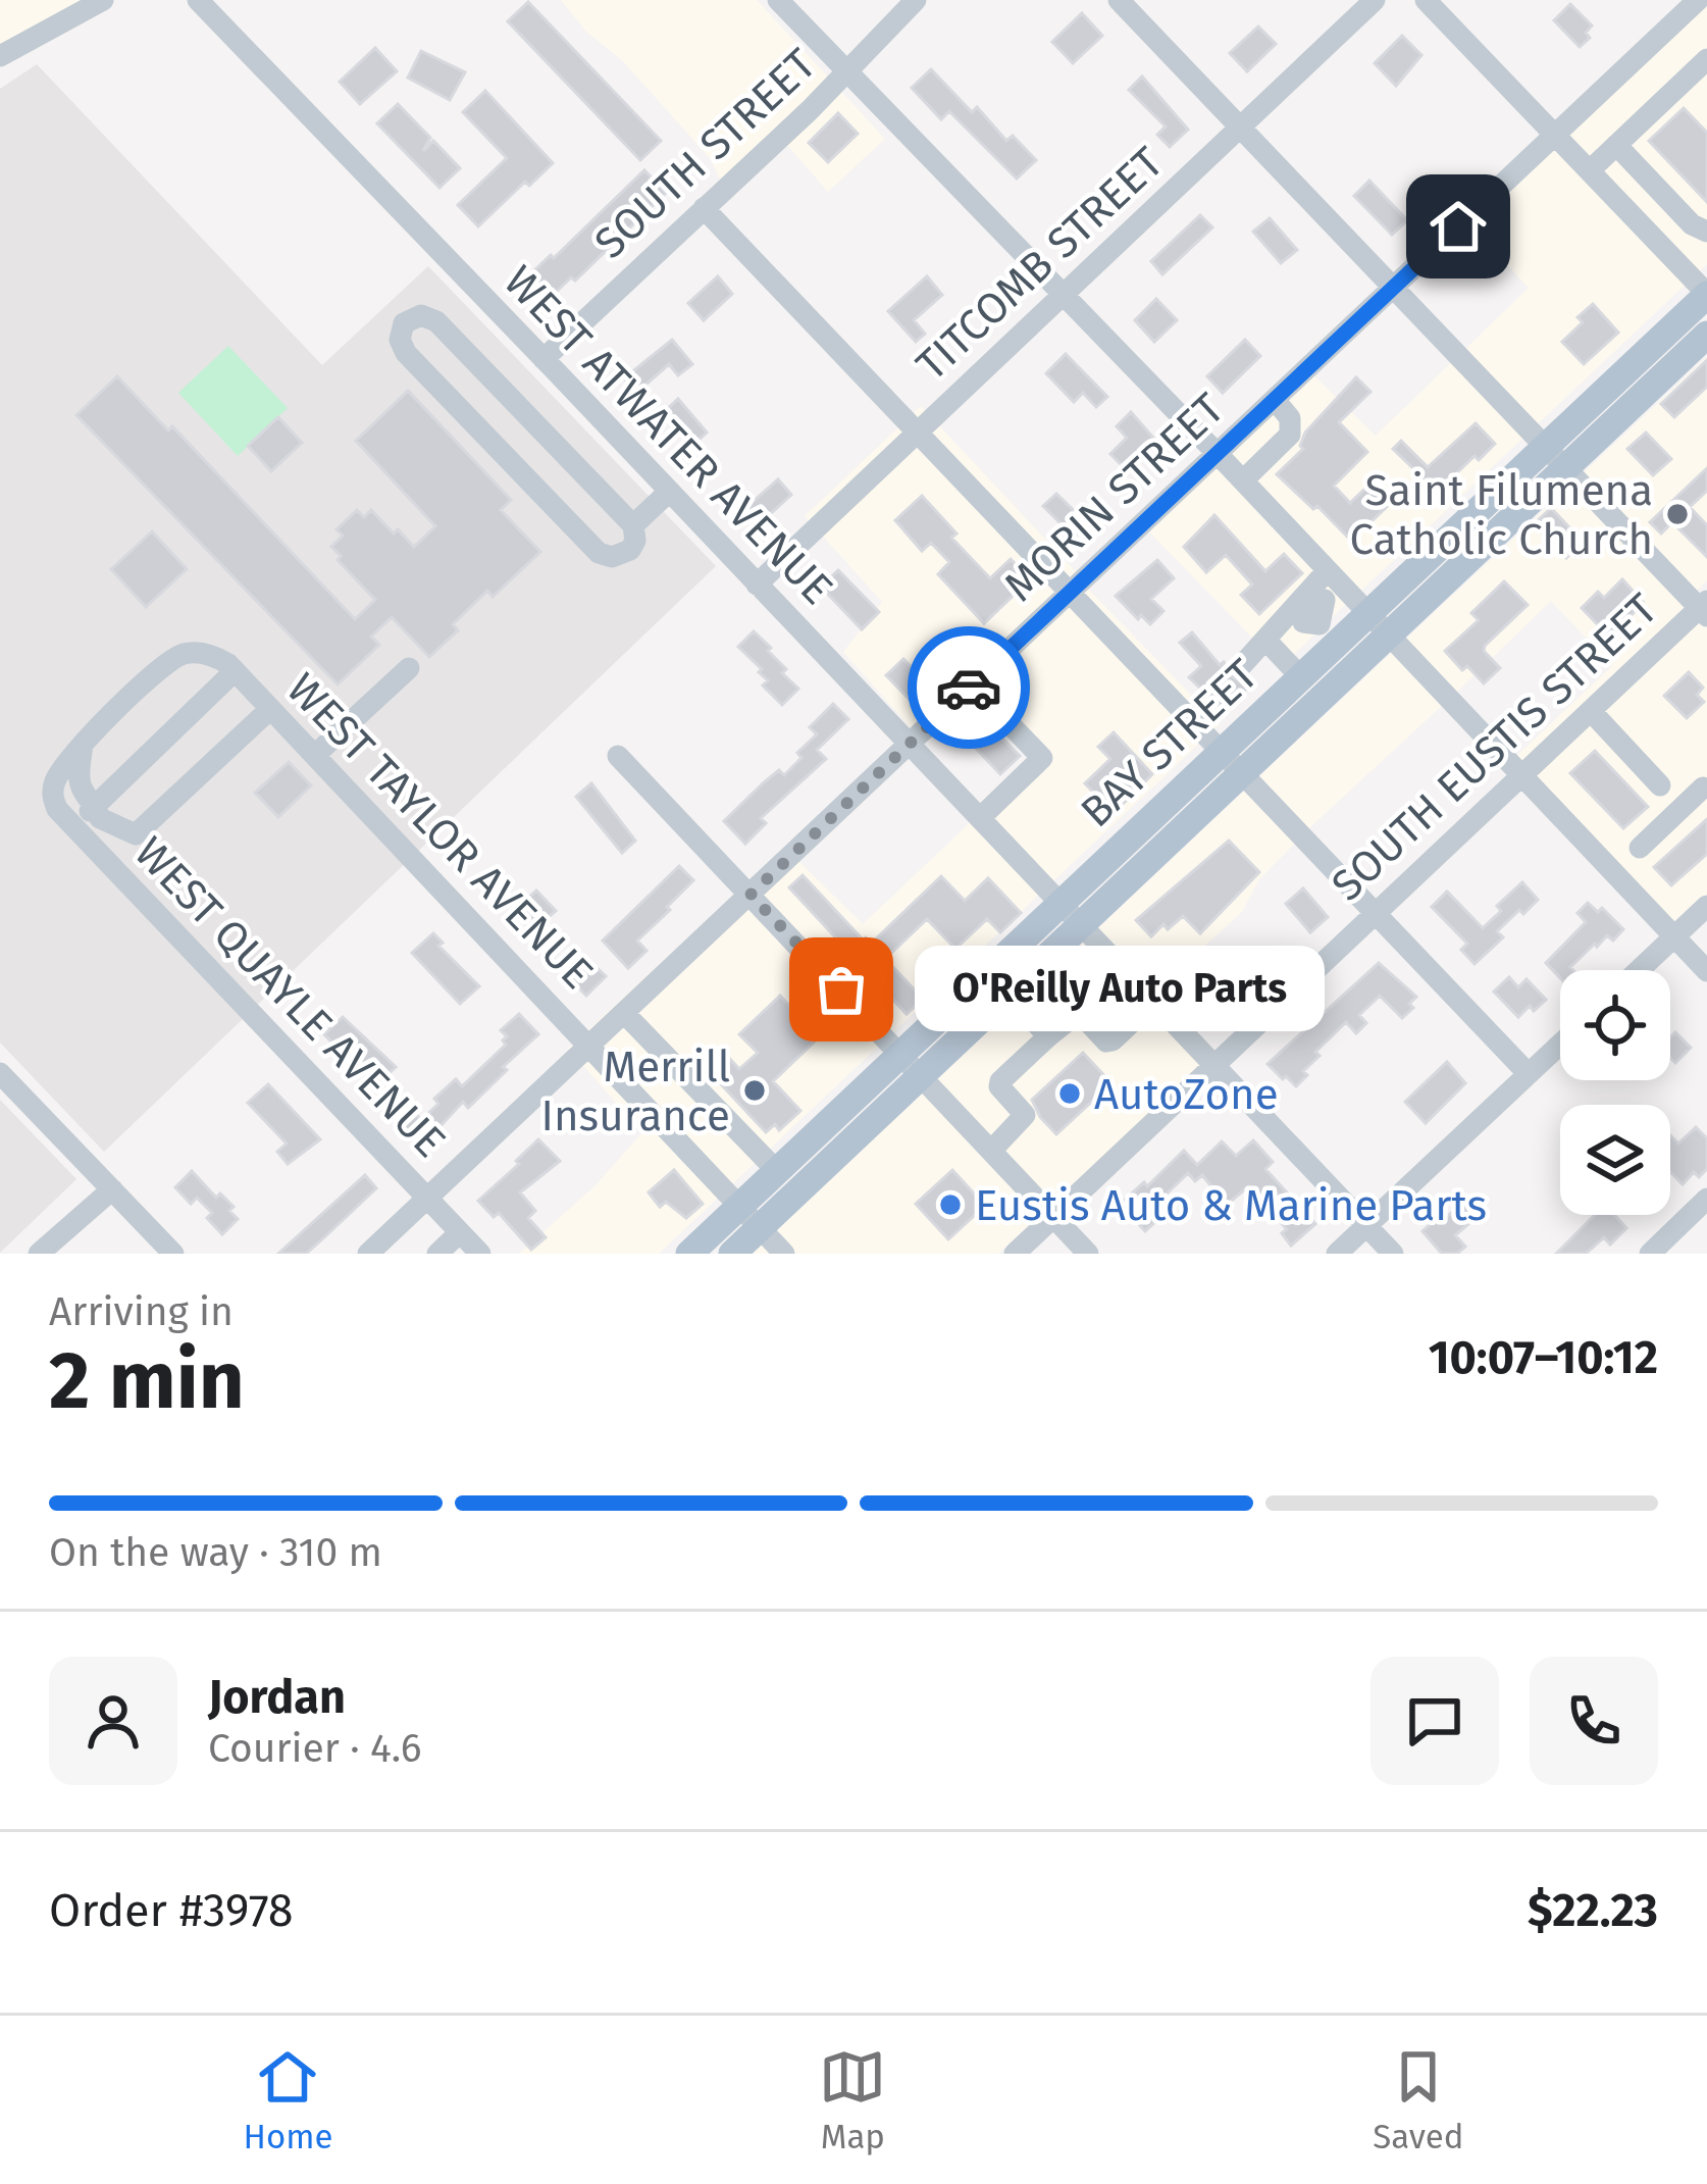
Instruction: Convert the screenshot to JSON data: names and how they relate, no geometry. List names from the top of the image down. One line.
{"streets":{"main road":["BAY STREET"],"street":["SOUTH STREET","TITCOMB STREET","WEST ATWATER AVENUE","MORIN STREET","SOUTH EUSTIS STREET","WEST TAYLOR AVENUE","WEST QUAYLE AVENUE"]},"crossings":[["SOUTH STREET","WEST ATWATER AVENUE"],["TITCOMB STREET","WEST ATWATER AVENUE"],["WEST ATWATER AVENUE","MORIN STREET"],["WEST ATWATER AVENUE","BAY STREET"],["WEST ATWATER AVENUE","SOUTH EUSTIS STREET"],["MORIN STREET","WEST TAYLOR AVENUE"],["MORIN STREET","WEST QUAYLE AVENUE"],["BAY STREET","WEST TAYLOR AVENUE"],["WEST TAYLOR AVENUE","WEST QUAYLE AVENUE"]],"places":["Saint Filumena Catholic Church","O'Reilly Auto Parts","Merrill Insurance","AutoZone","Eustis Auto & Marine Parts"],"page":{"bubble":"O'Reilly Auto Parts","heading":["2 min","Arriving in","10:07–10:12"],"panel":["Jordan","Courier · 4.6","Order #3978","$22.23"],"bar":"On the way · 310 m","tabs":["Home","Map","Saved"]}}
